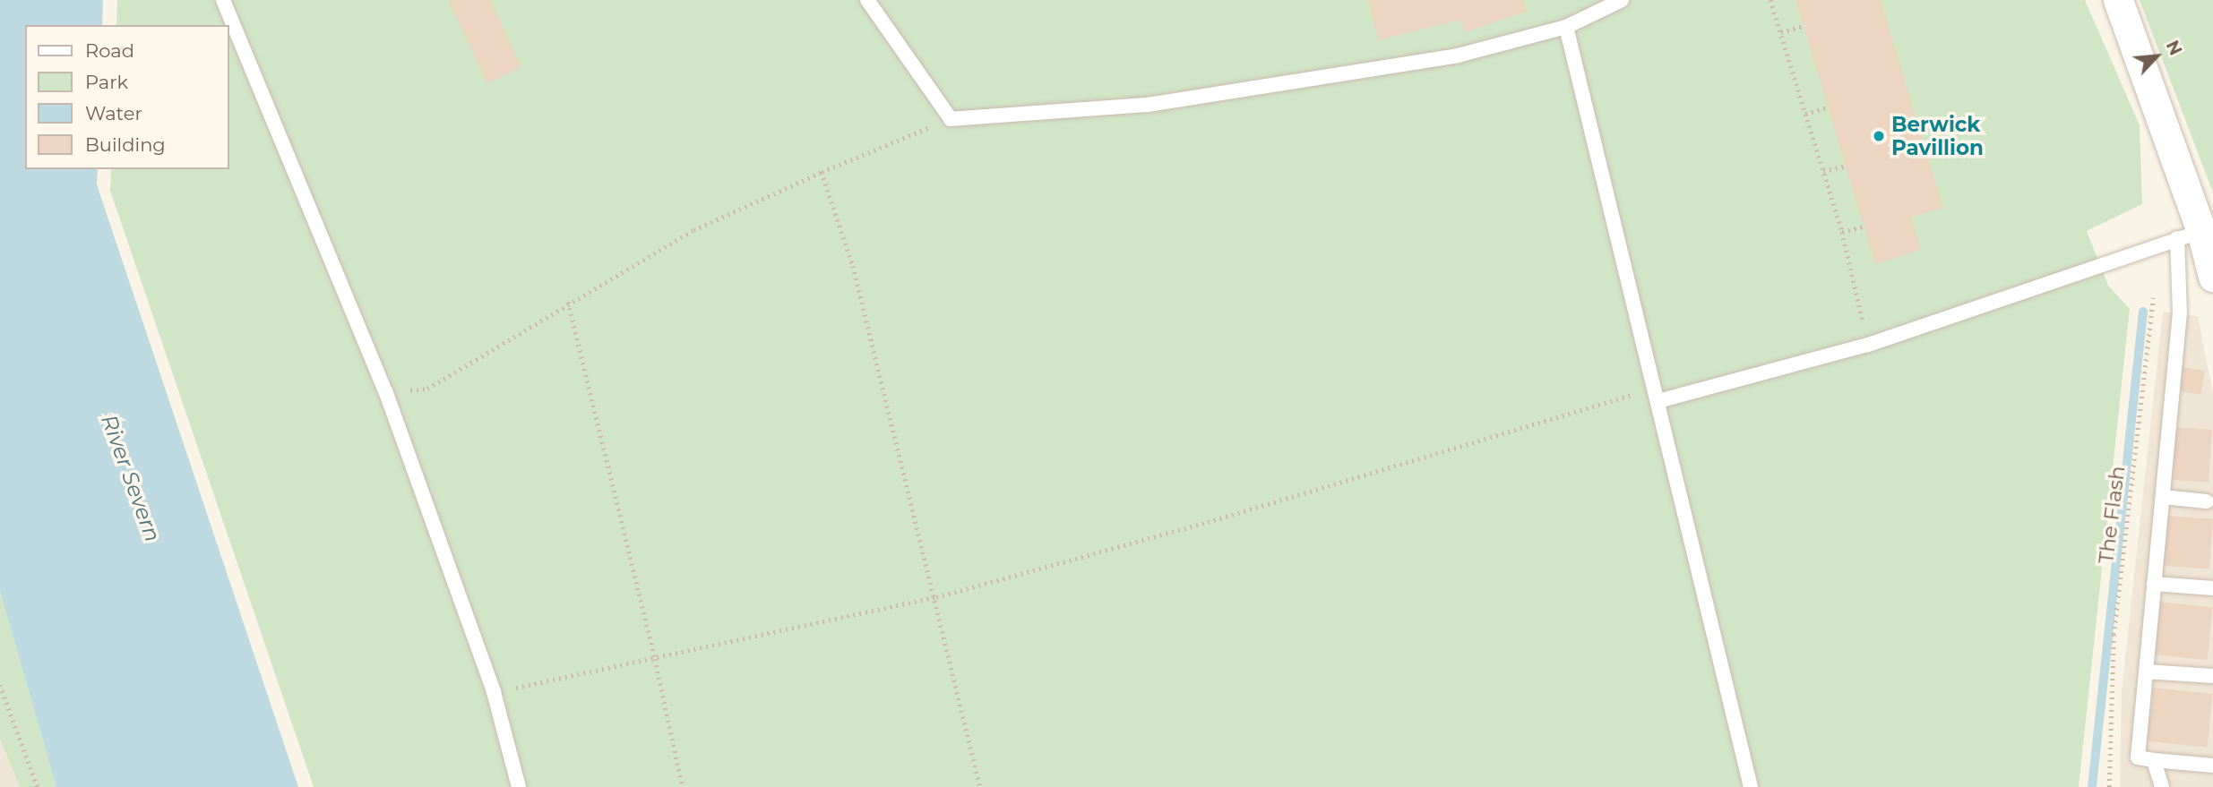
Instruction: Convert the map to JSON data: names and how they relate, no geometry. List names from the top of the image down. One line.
{"streets":{"path":["The Flash"]},"water":["River Severn"],"places":["Berwick Pavillion"],"legend":["Road","Park","Water","Building"],"north":"top right"}
